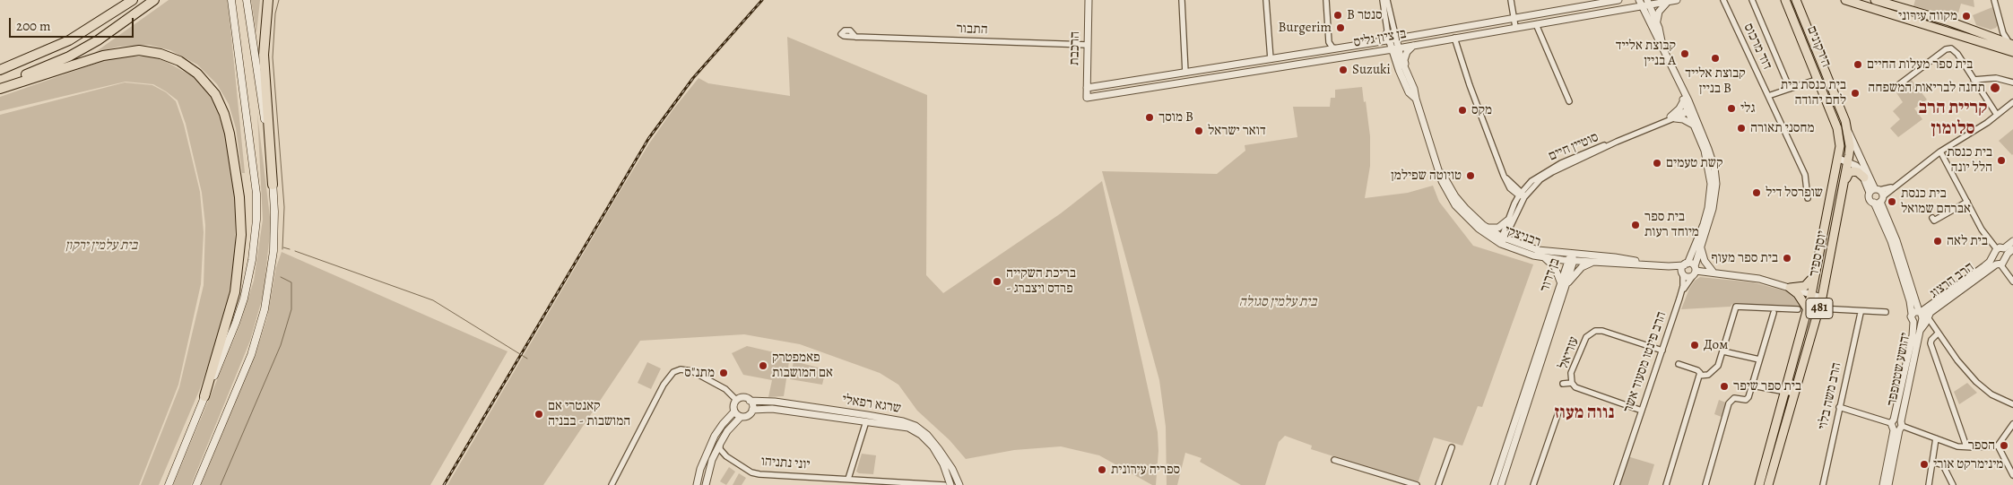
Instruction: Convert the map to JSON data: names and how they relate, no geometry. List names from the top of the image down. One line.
{"streets":{"main road":["הירקונים","יוסף ספיר","481"],"street":["התבור","בן ציון גליס","דוד מרכוס","הרכבת","סוטיין חיים","רבניצקי","בן דרור","הרב הרצוג","עזריאל","הרב פינטו מסעוד אשר","יהושע שטמפפר","הרב משה בלוי","שרגא רפאלי","יוני נתניהו"]},"crossings":[["התבור","הרכבת"],["בן ציון גליס","הרכבת"],["בן ציון גליס","רבניצקי"],["הירקונים","יוסף ספיר"],["הירקונים","הרב הרצוג"],["הירקונים","יהושע שטמפפר"],["סוטיין חיים","רבניצקי"],["רבניצקי","בן דרור"],["רבניצקי","הרב פינטו מסעוד אשר"],["הרב הרצוג","יהושע שטמפפר"],["עזריאל","הרב פינטו מסעוד אשר"],["שרגא רפאלי","יוני נתניהו"]],"districts":["קריית הרב סלומון","נווה מעוז"],"parks":["בית עלמין ירקון","בית עלמין סגולה"],"places":["B סנטר","מקווה עירוני","Burgerim","קבוצת אלייד בניין A","קבוצת אלייד בניין B","בית ספר מעלות החיים","Suzuki","תחנה לבריאות המשפחה","בית כנסת בית לחם יהודה","גלי","מקס","מוסך B","מחסני תאורה","דואר ישראל","בית כנסת הלל יונה","קשת טעמים","טויוטה שפילמן","שופרסל דיל","בית כנסת אברהם שמואל","בית ספר מיוחד רעות","בית לאה","בית ספר מעוף","בריכת השקייה - פרדס ויצברג","Дом","פאמפטרק אם המושבות","מתנ\"ס","בית ספר שיפר","קאנטרי אם המושבות - בבניה","הספר","מינימרקט אורי","ספריה עירונית"],"scale_bar":"200 m"}
